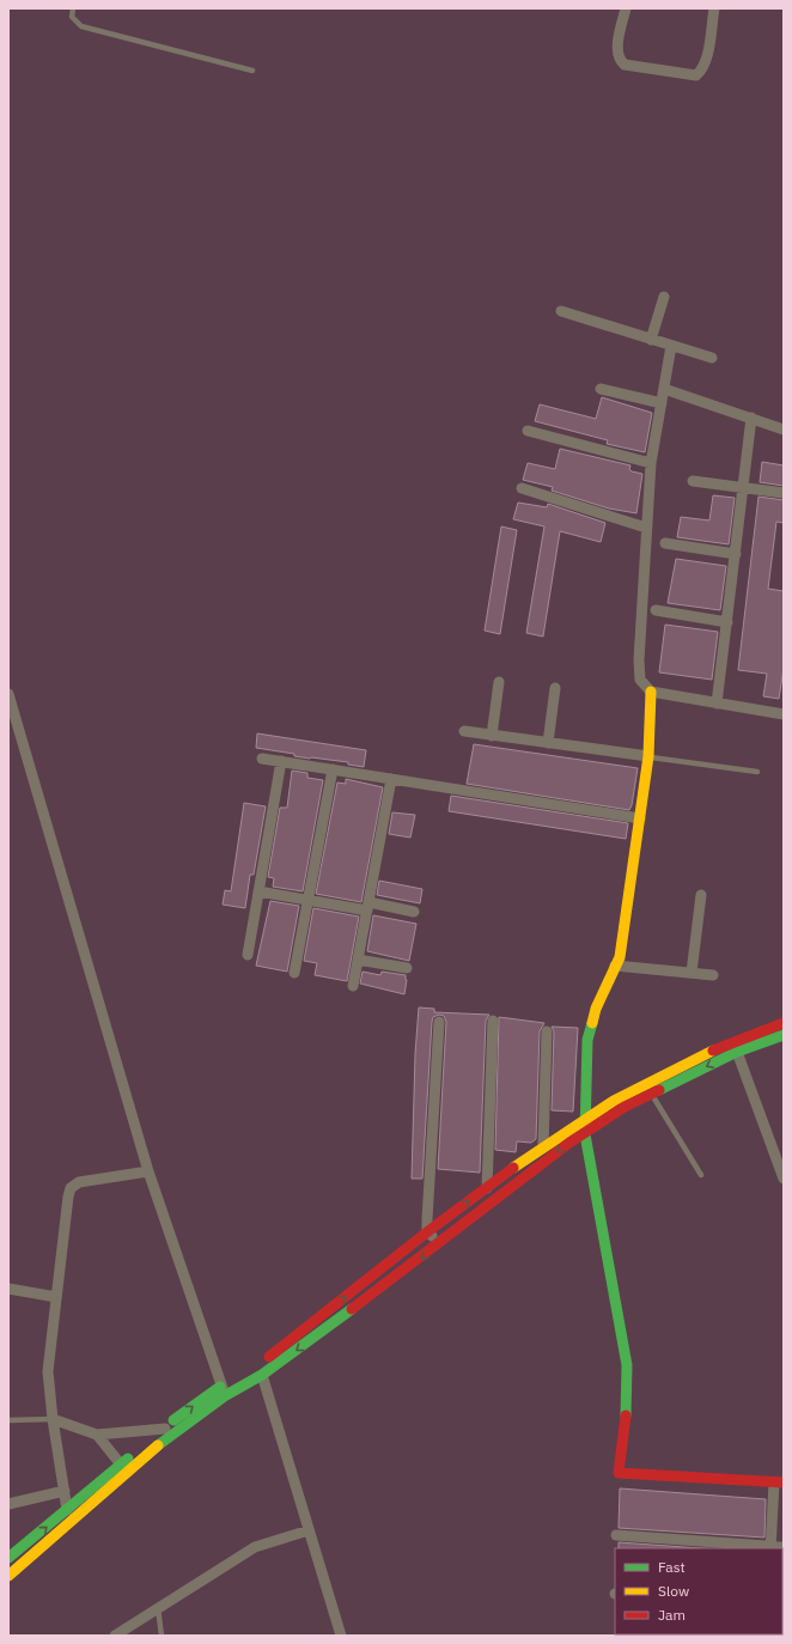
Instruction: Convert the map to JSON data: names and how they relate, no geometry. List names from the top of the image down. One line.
{"legend":["Fast","Slow","Jam"]}
